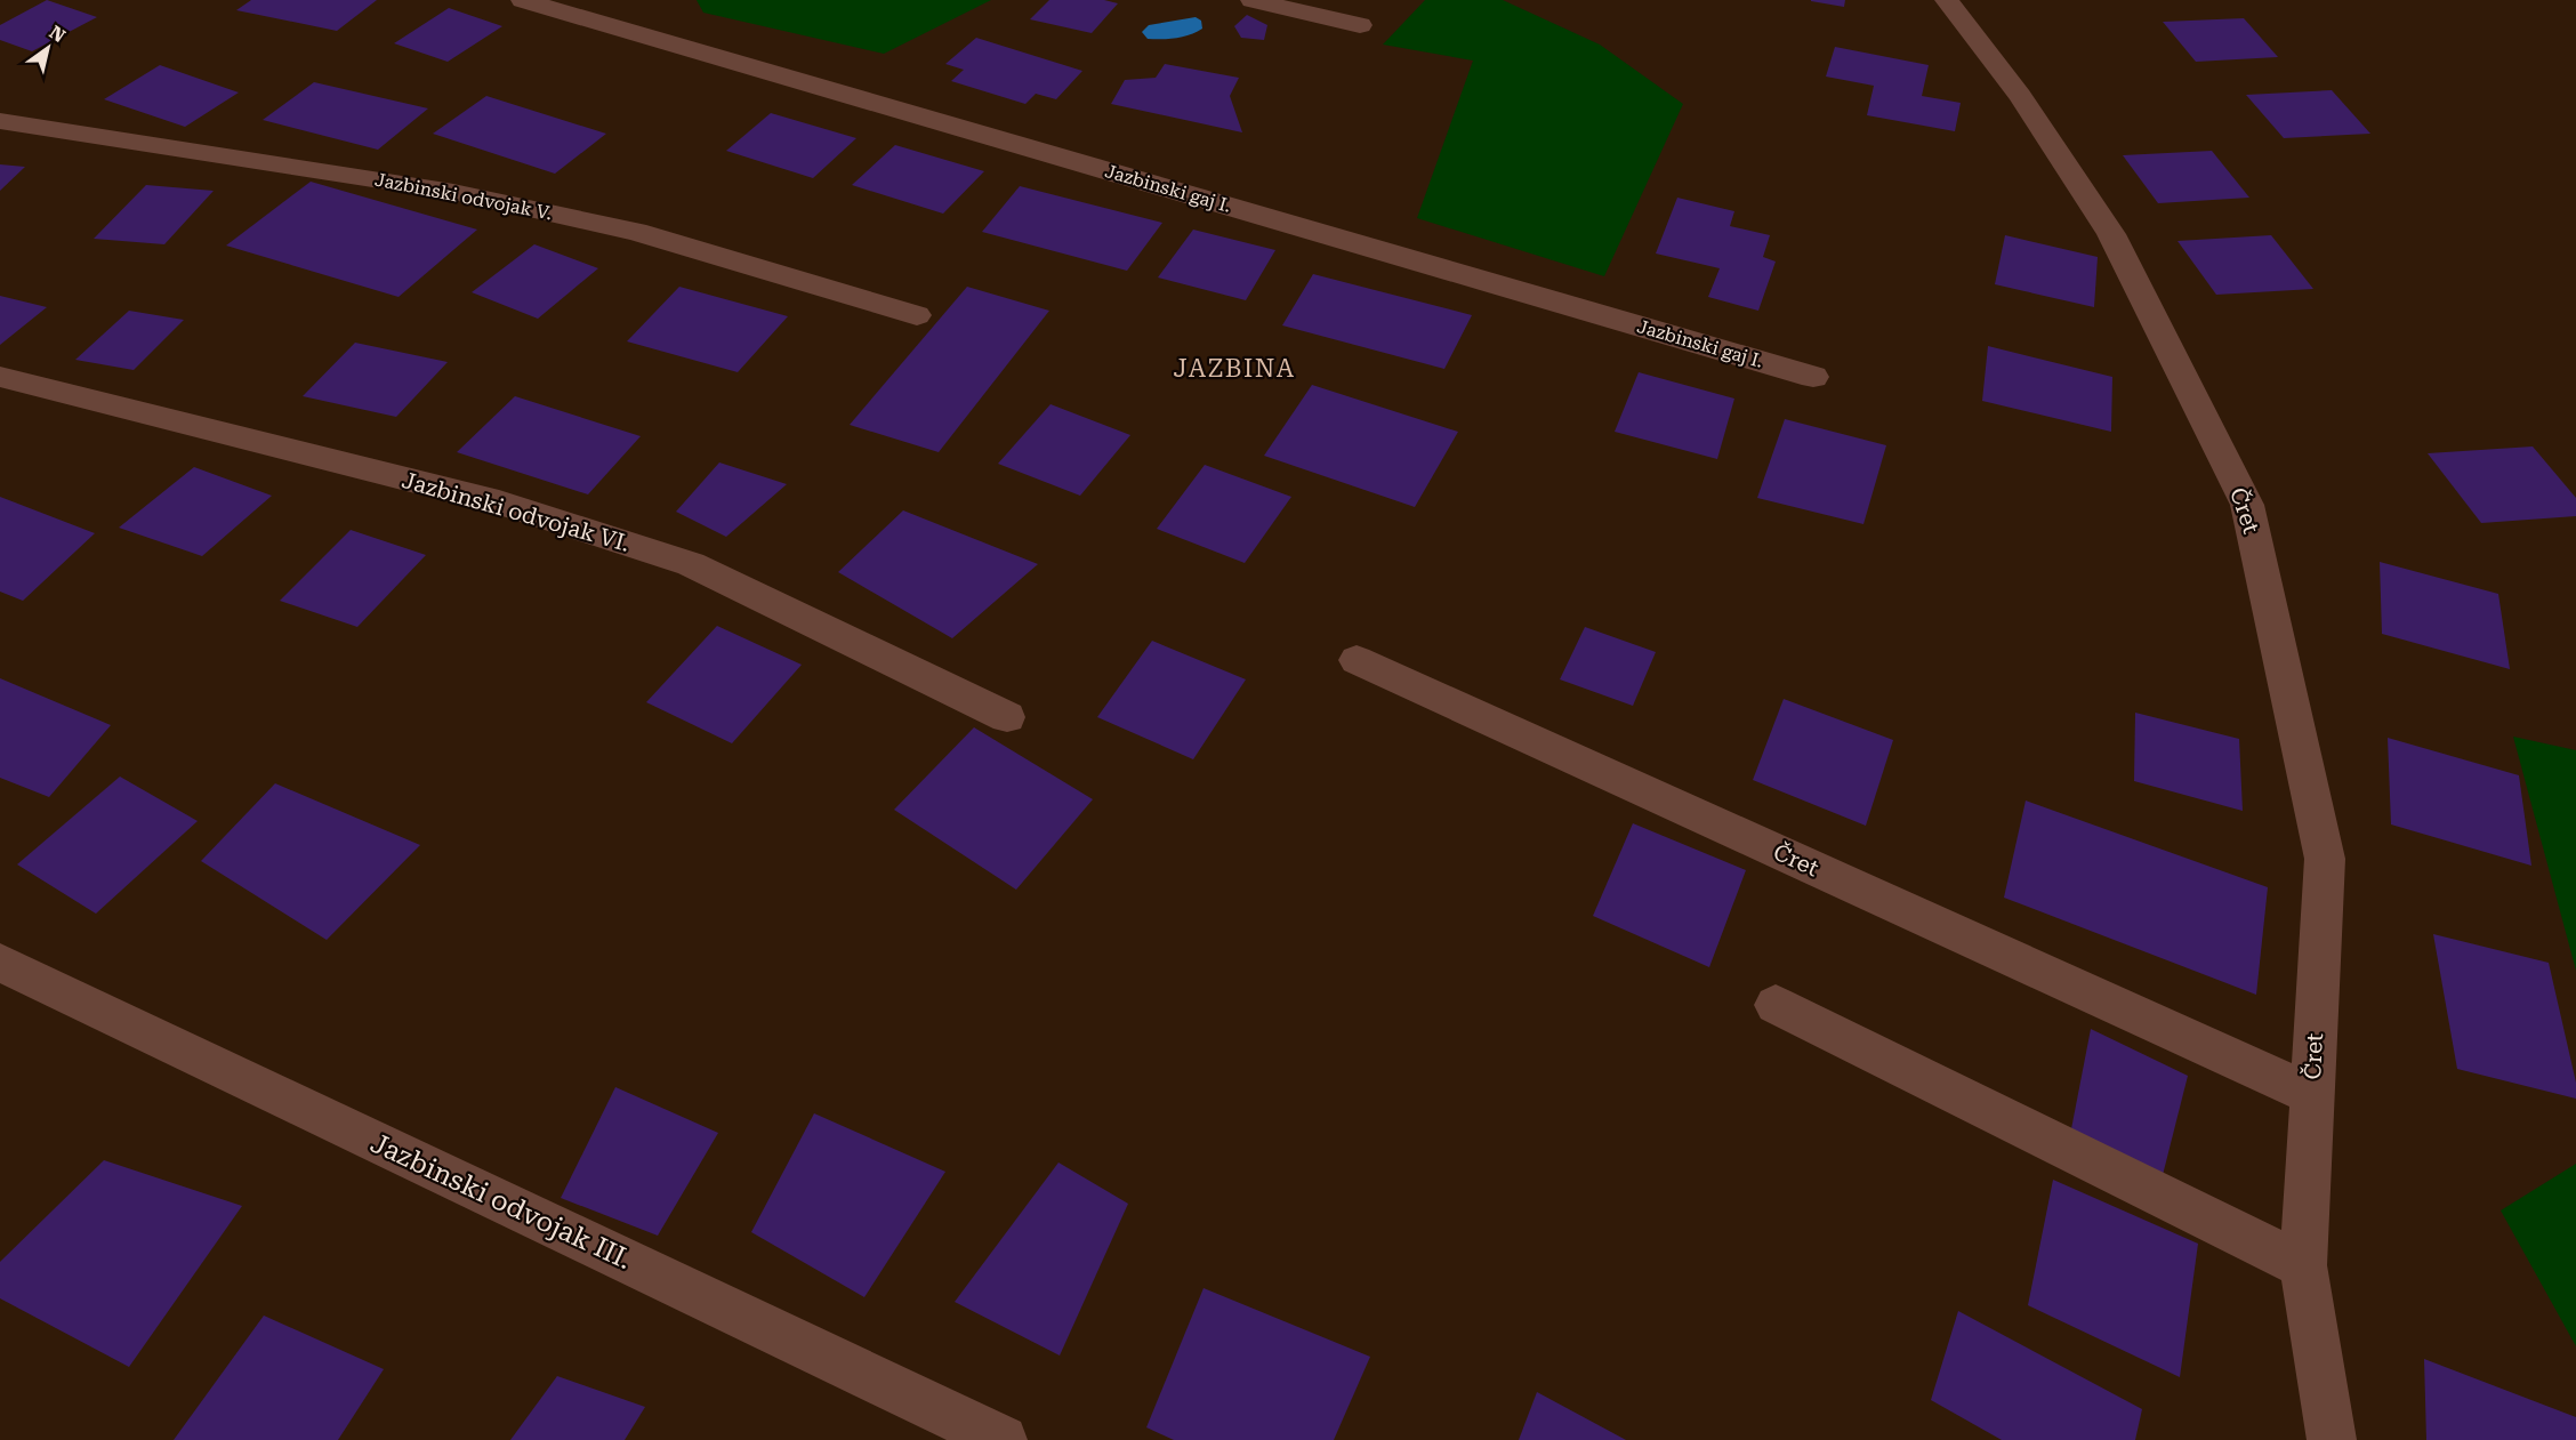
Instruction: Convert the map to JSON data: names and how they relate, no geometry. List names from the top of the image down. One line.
{"streets":{"street":["Jazbinski gaj I.","Jazbinski odvojak V.","Čret","Jazbinski odvojak VI.","Jazbinski odvojak III."]},"districts":["JAZBINA"],"north":"top right"}
